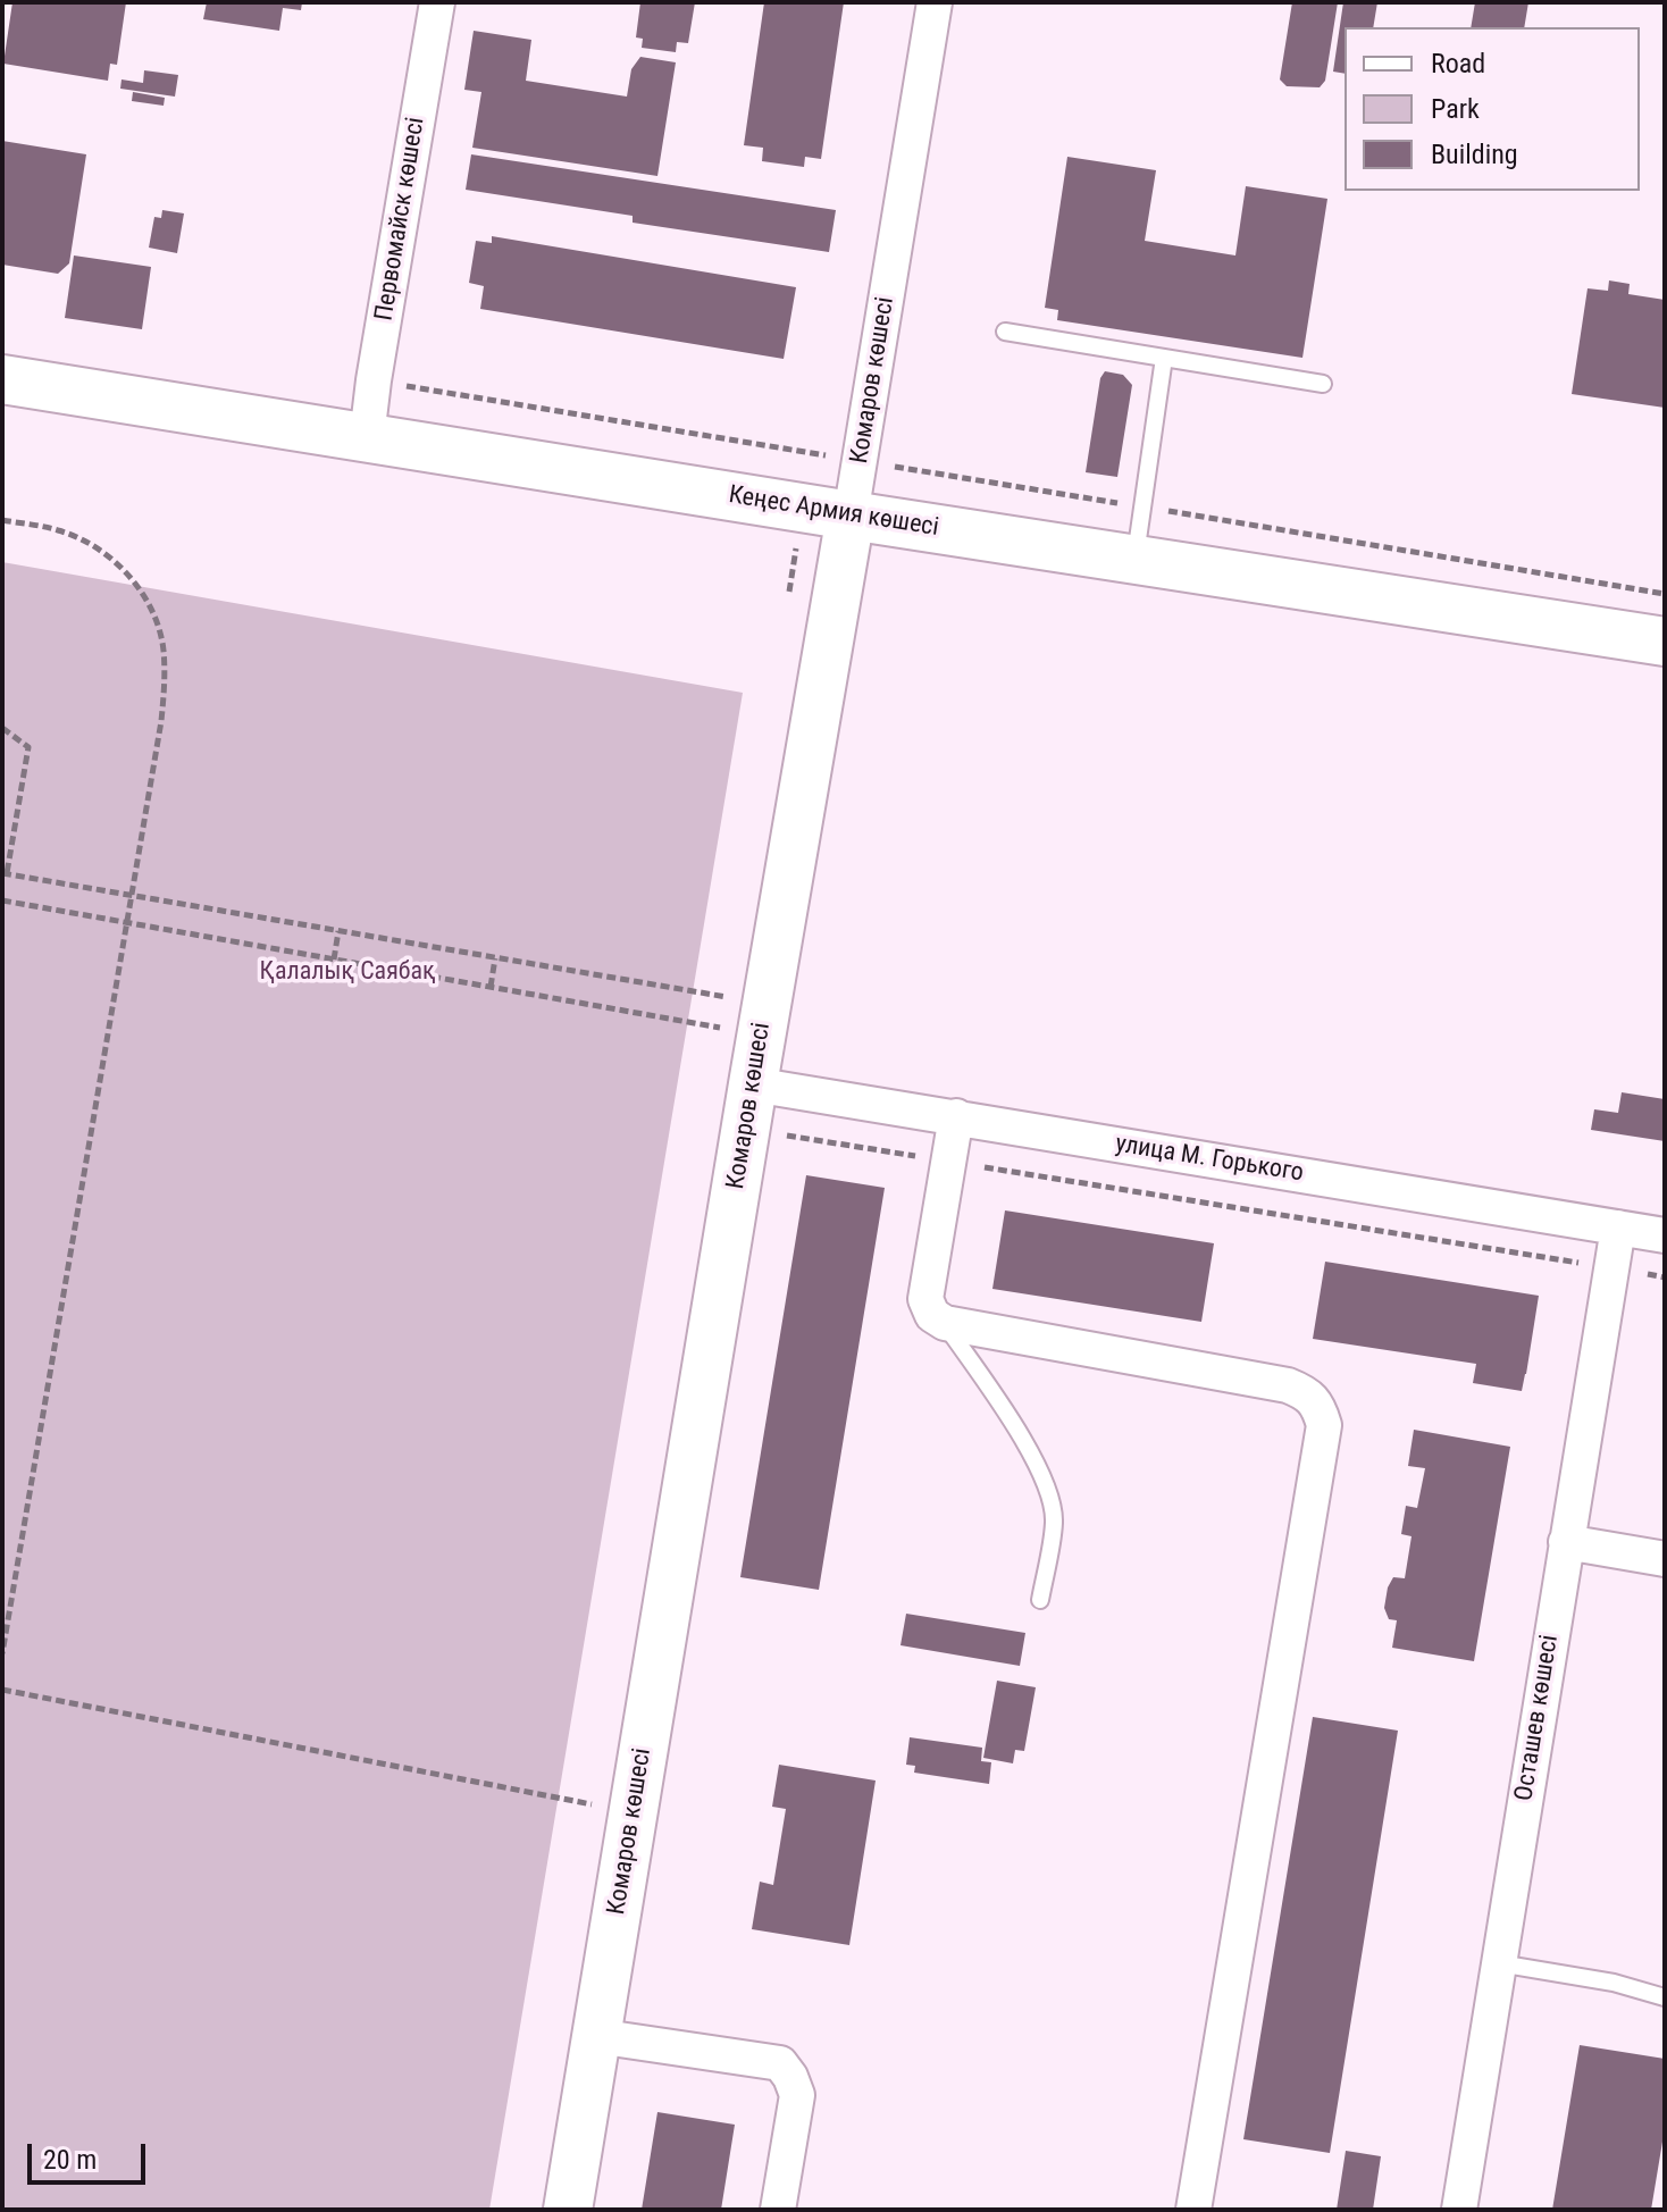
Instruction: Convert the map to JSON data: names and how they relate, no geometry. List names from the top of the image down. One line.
{"streets":{"street":["Первомайск көшесі","Комаров көшесі","Кеңес Армия көшесі","улица М. Горького","Осташев көшесі"]},"crossings":[["Первомайск көшесі","Кеңес Армия көшесі"],["Комаров көшесі","Кеңес Армия көшесі"],["Комаров көшесі","улица М. Горького"],["улица М. Горького","Осташев көшесі"]],"parks":["Қалалық Саябақ"],"legend":["Road","Park","Building"],"scale_bar":"20 m"}
